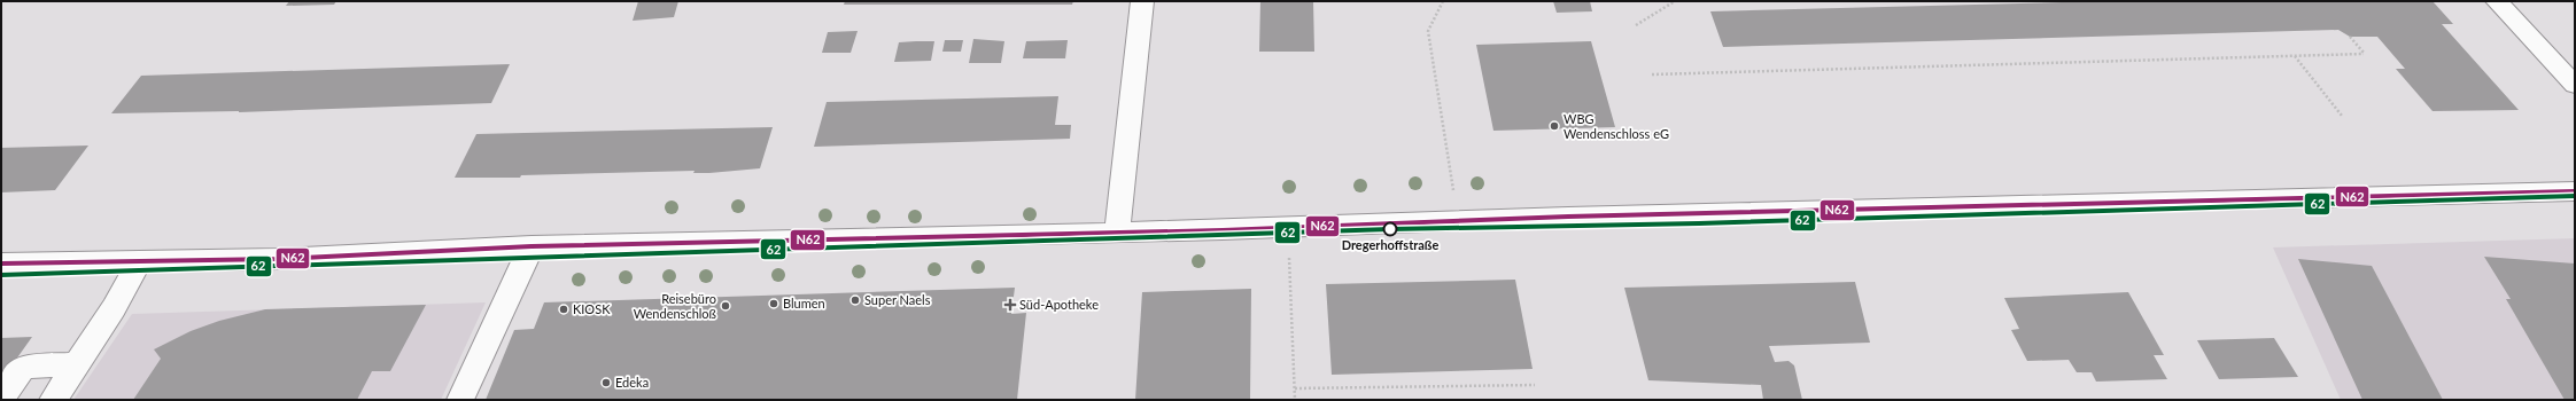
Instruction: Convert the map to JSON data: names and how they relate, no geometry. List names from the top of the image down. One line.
{"places":{"other":["WBG Wendenschloss eG","Dregerhoffstraße","Super Naels","Blumen","Reisebüro Wendenschloß","KIOSK","Edeka"],"health":["Süd-Apotheke"]},"lines":["transit line N62","transit line 62"]}
